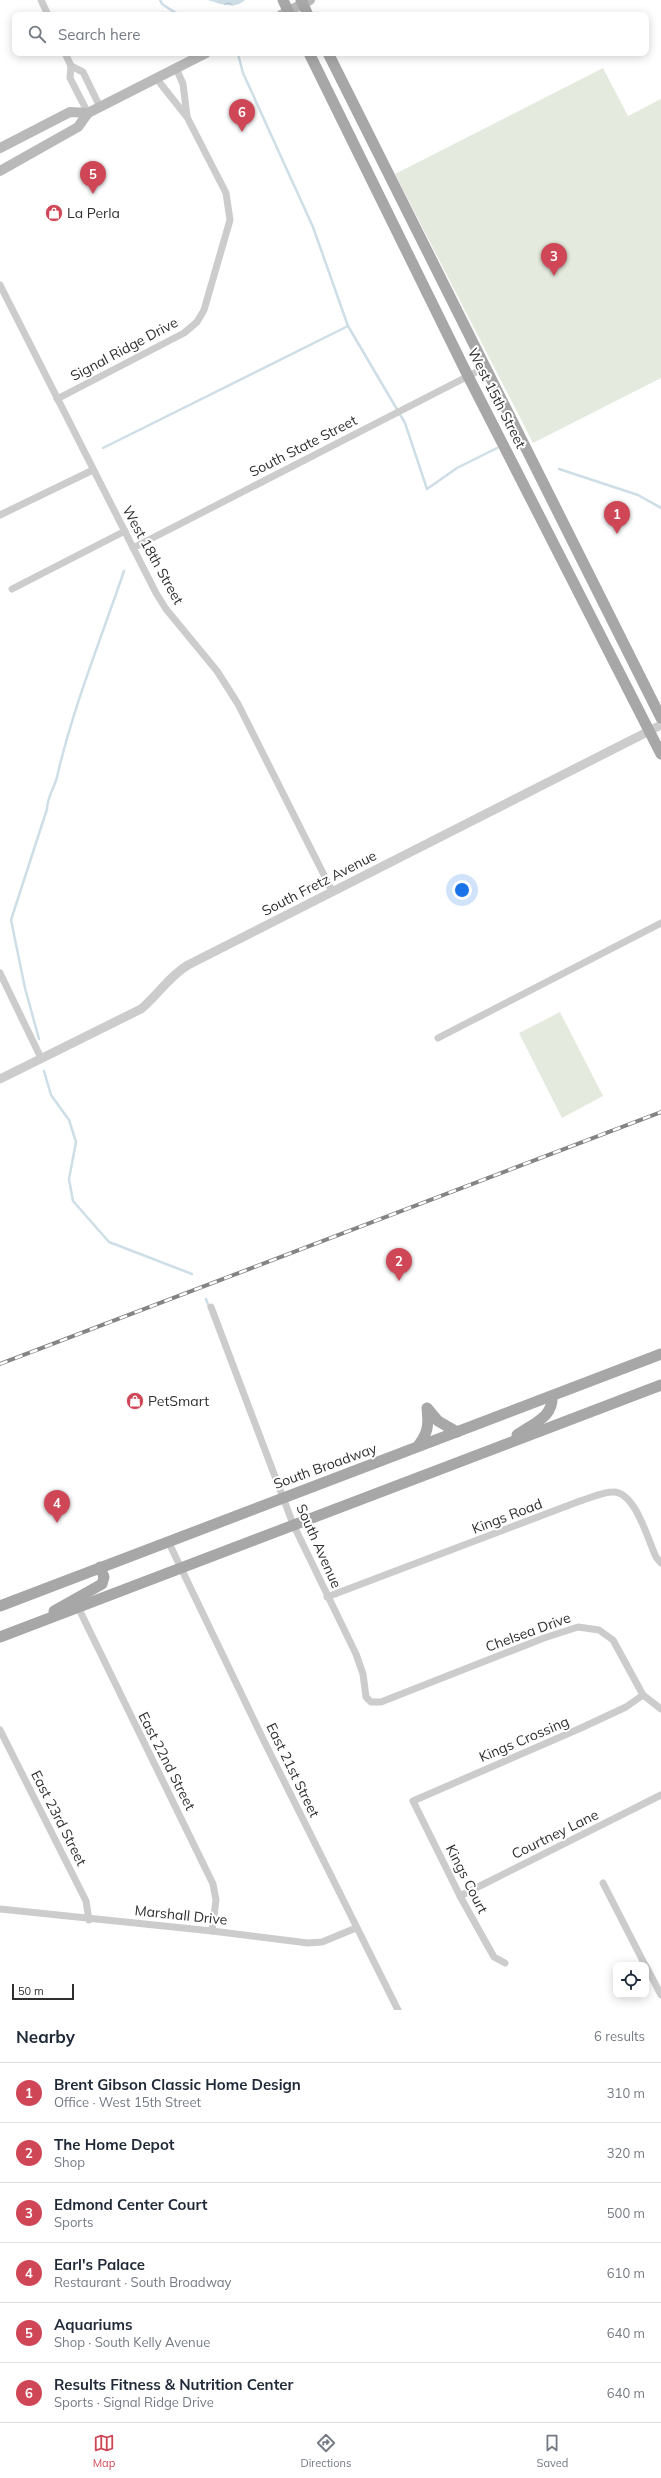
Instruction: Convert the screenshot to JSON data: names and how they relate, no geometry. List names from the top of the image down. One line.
{"streets":{"main road":["West 15th Street","South Broadway"],"street":["Signal Ridge Drive","South State Street","West 18th Street","South Fretz Avenue","Kings Road","South Avenue","Chelsea Drive","Kings Crossing","East 22nd Street","East 21st Street","East 23rd Street","Courtney Lane","Kings Court","Marshall Drive"]},"crossings":[["Signal Ridge Drive","West 18th Street"],["West 15th Street","South State Street"],["West 15th Street","South Fretz Avenue"],["South State Street","West 18th Street"],["West 18th Street","South Fretz Avenue"],["South Broadway","South Avenue"],["South Broadway","East 21st Street"],["Kings Road","South Avenue"],["South Avenue","Chelsea Drive"],["Chelsea Drive","Kings Crossing"],["Kings Crossing","Kings Court"],["East 22nd Street","Marshall Drive"],["East 21st Street","Marshall Drive"],["East 23rd Street","Marshall Drive"],["Courtney Lane","Kings Court"]],"places":{"shop":["La Perla","PetSmart"]},"scale_bar":"50 m","page":{"search":"Search here","pins":["6","5","3","1","2","4"],"scale":"50 m","heading":["Nearby","6 results"],"list":[{"mark":"1","name":"Brent Gibson Classic Home Design","note":"Office · West 15th Street","value":"310 m"},{"mark":"2","name":"The Home Depot","note":"Shop","value":"320 m"},{"mark":"3","name":"Edmond Center Court","note":"Sports","value":"500 m"},{"mark":"4","name":"Earl's Palace","note":"Restaurant · South Broadway","value":"610 m"},{"mark":"5","name":"Aquariums","note":"Shop · South Kelly Avenue","value":"640 m"},{"mark":"6","name":"Results Fitness & Nutrition Center","note":"Sports · Signal Ridge Drive","value":"640 m"}],"nav":["Map","Directions","Saved"]}}
